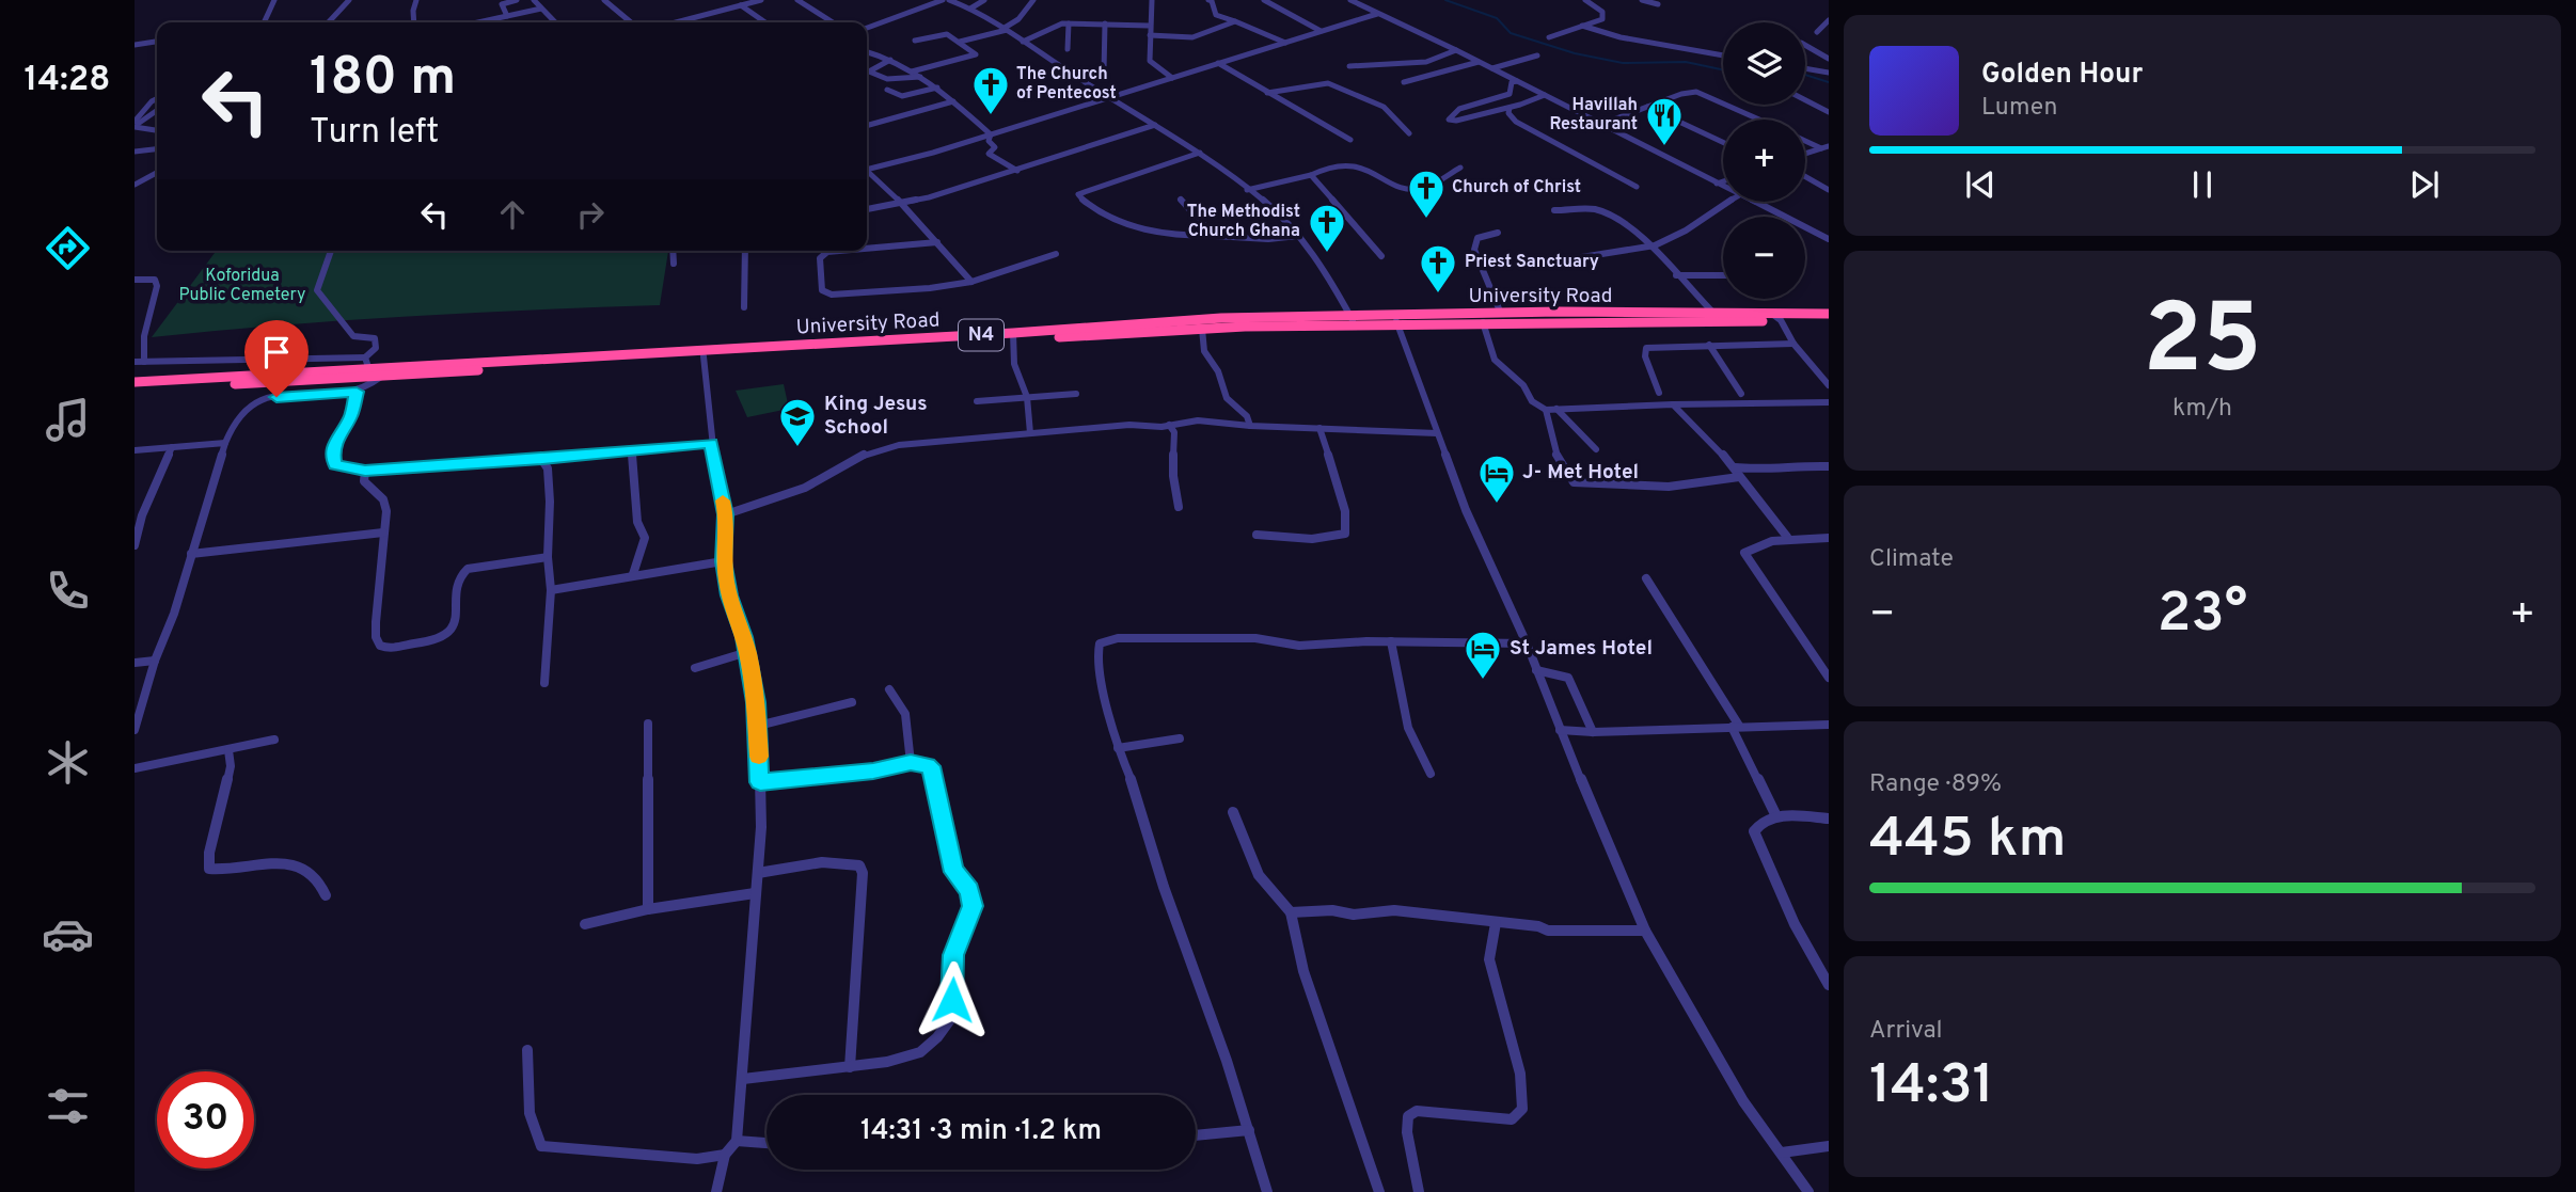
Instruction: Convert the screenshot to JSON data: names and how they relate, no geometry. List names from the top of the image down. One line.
{"streets":{"highway":["University Road","N4"]},"parks":["Koforidua Public Cemetery"],"places":{"church":["The Church of Pentecost","Church of Christ","The Methodist Church Ghana","Priest Sanctuary"],"restaurant":["Havillah Restaurant"],"school or university":["King Jesus School"],"hotel":["J- Met Hotel","St James Hotel"]},"page":{"tabs":"14:28","map_buttons":["+","−"],"turn":["180 m","Turn left"],"song":["Golden Hour","Lumen"],"tile":[["25","km/h"],"Climate",["Range · 89%","445 km"],["Arrival","14:31"]],"heat":["−","23°","+"],"limit":"30","trip":"14:31 · 3 min · 1.2 km"}}
